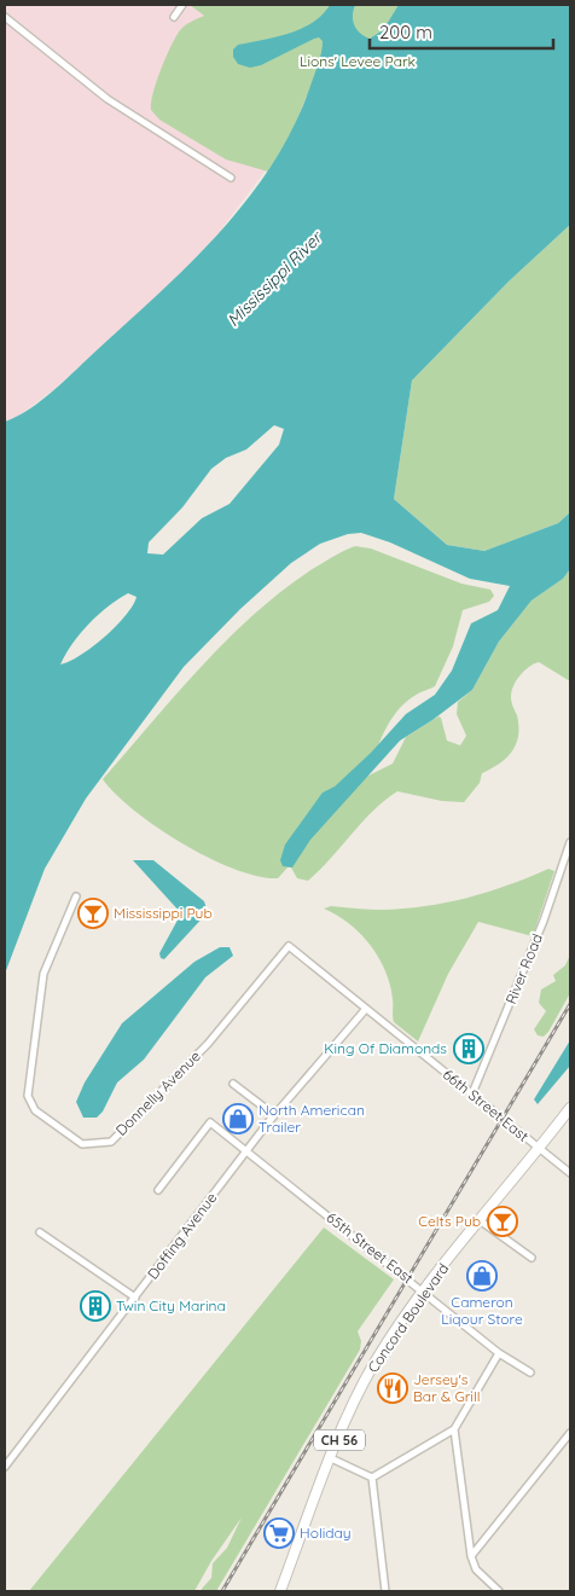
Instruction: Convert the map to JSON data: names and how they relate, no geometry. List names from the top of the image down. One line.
{"streets":{"main road":["Concord Boulevard","CH 56"],"street":["River Road","Donnelly Avenue","66th Street East","Doffing Avenue","65th Street East"]},"crossings":[["River Road","66th Street East"],["Donnelly Avenue","66th Street East"],["66th Street East","Doffing Avenue"],["66th Street East","Concord Boulevard"],["Doffing Avenue","65th Street East"],["65th Street East","Concord Boulevard"]],"water":["Mississippi River"],"parks":["Lions' Levee Park"],"places":{"bar":["Mississippi Pub","Celts Pub"],"building":["King Of Diamonds","Twin City Marina"],"shop":["North American Trailer","Cameron Liqour Store"],"restaurant":["Jersey's Bar & Grill"],"supermarket":["Holiday"]},"scale_bar":"200 m"}
